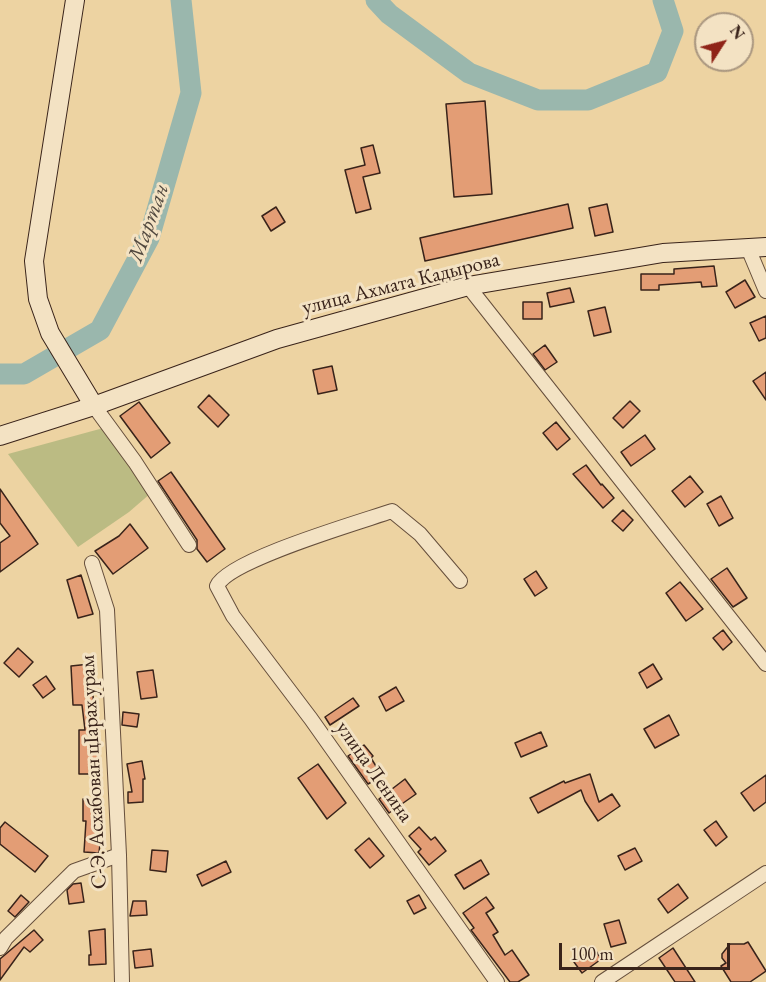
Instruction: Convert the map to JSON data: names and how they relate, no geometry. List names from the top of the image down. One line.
{"streets":{"main road":["улица Ахмата Кадырова"],"street":["С-Э. Асхабован цIарах урам","улица Ленина"]},"water":["Мартан"],"scale_bar":"100 m","north":"top right"}
